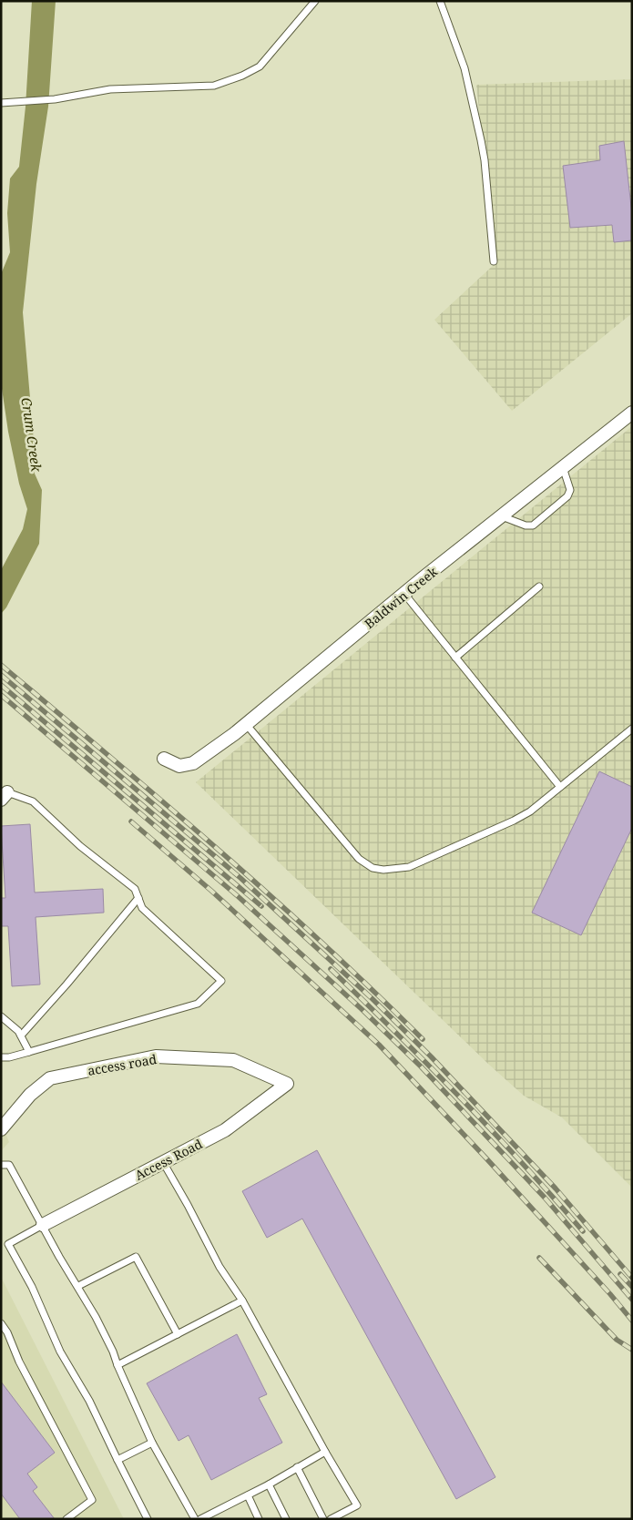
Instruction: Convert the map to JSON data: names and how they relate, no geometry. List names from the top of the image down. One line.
{"streets":{"street":["Baldwin Creek","access road","Access Road"]},"crossings":[["access road","Access Road"]],"water":["Crum Creek"]}
